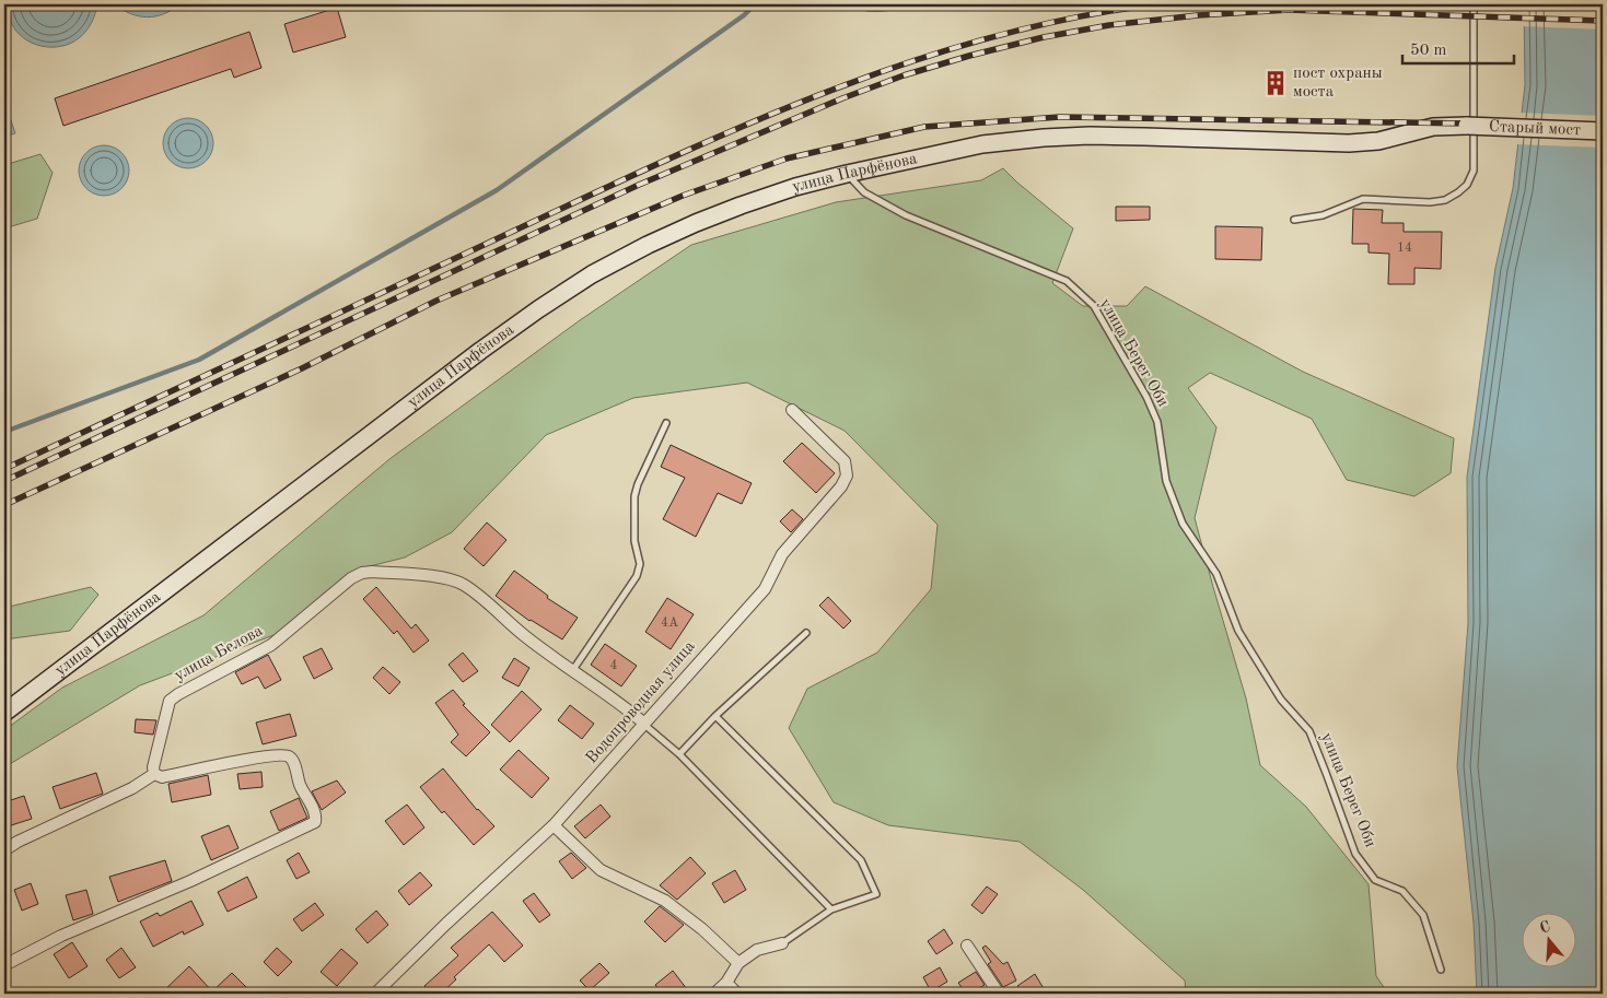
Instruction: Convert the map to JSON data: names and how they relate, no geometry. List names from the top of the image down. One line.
{"streets":{"main road":["Старый мост","улица Парфёнова"],"street":["улица Белова","Водопроводная улица"],"lane":["улица Берег Оби"]},"crossings":[["Старый мост","улица Парфёнова"],["улица Парфёнова","улица Берег Оби"],["улица Белова","Водопроводная улица"]],"places":{"building":["пост охраны моста"]},"house_numbers":["14","4А","4"],"scale_bar":"50 m","north":"top"}
